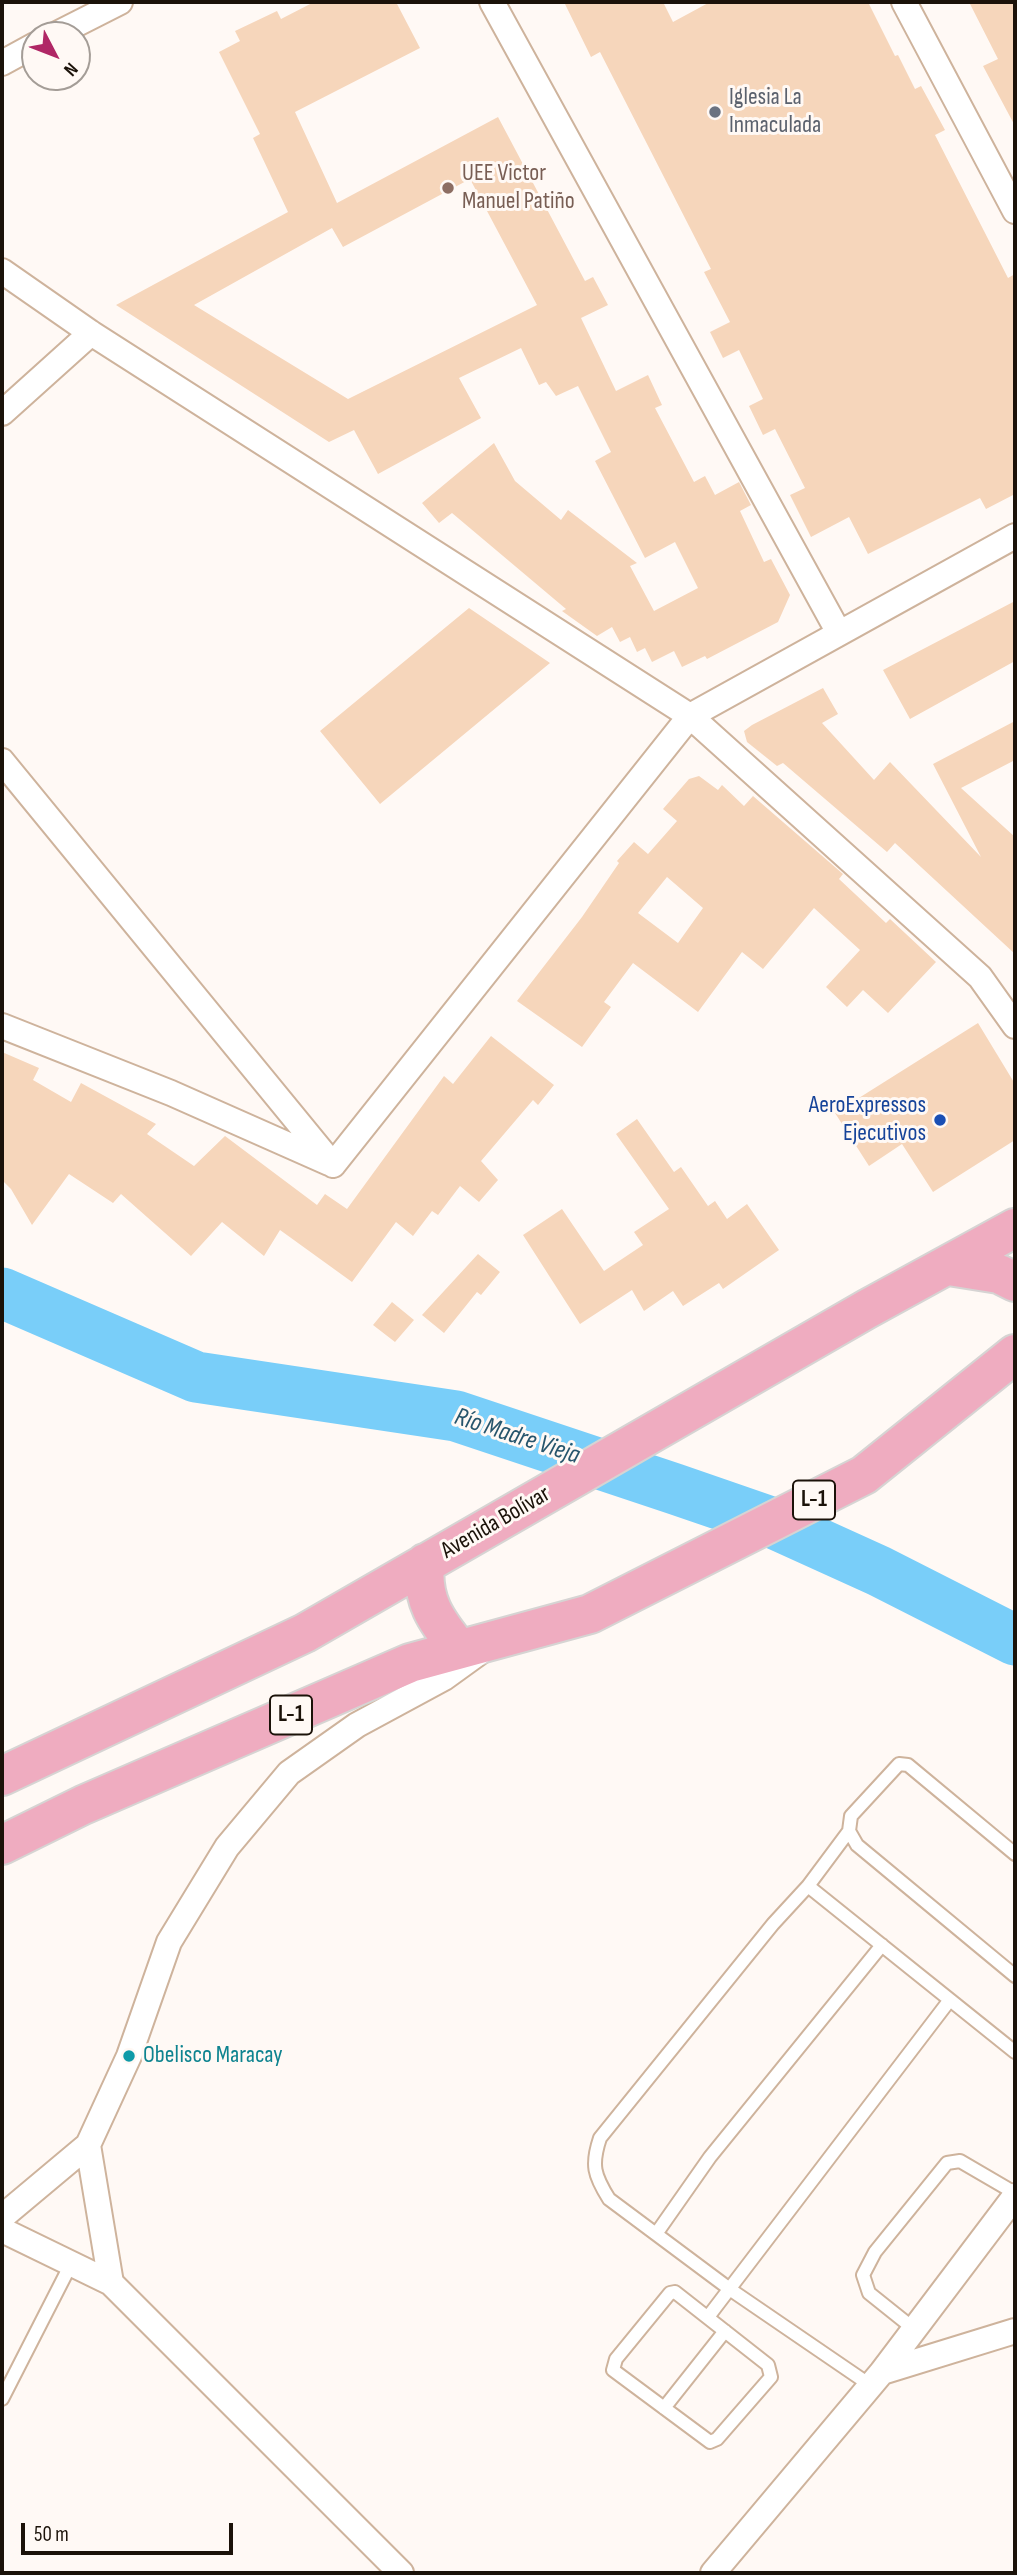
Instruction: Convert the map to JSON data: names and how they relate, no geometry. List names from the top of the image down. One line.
{"streets":{"main road":["L-1","Avenida Bolívar"]},"water":["Río Madre Vieja"],"places":["Iglesia La Inmaculada","UEE Victor Manuel Patiño","AeroExpressos Ejecutivos","Obelisco Maracay"],"scale_bar":"50 m","north":"bottom right"}
